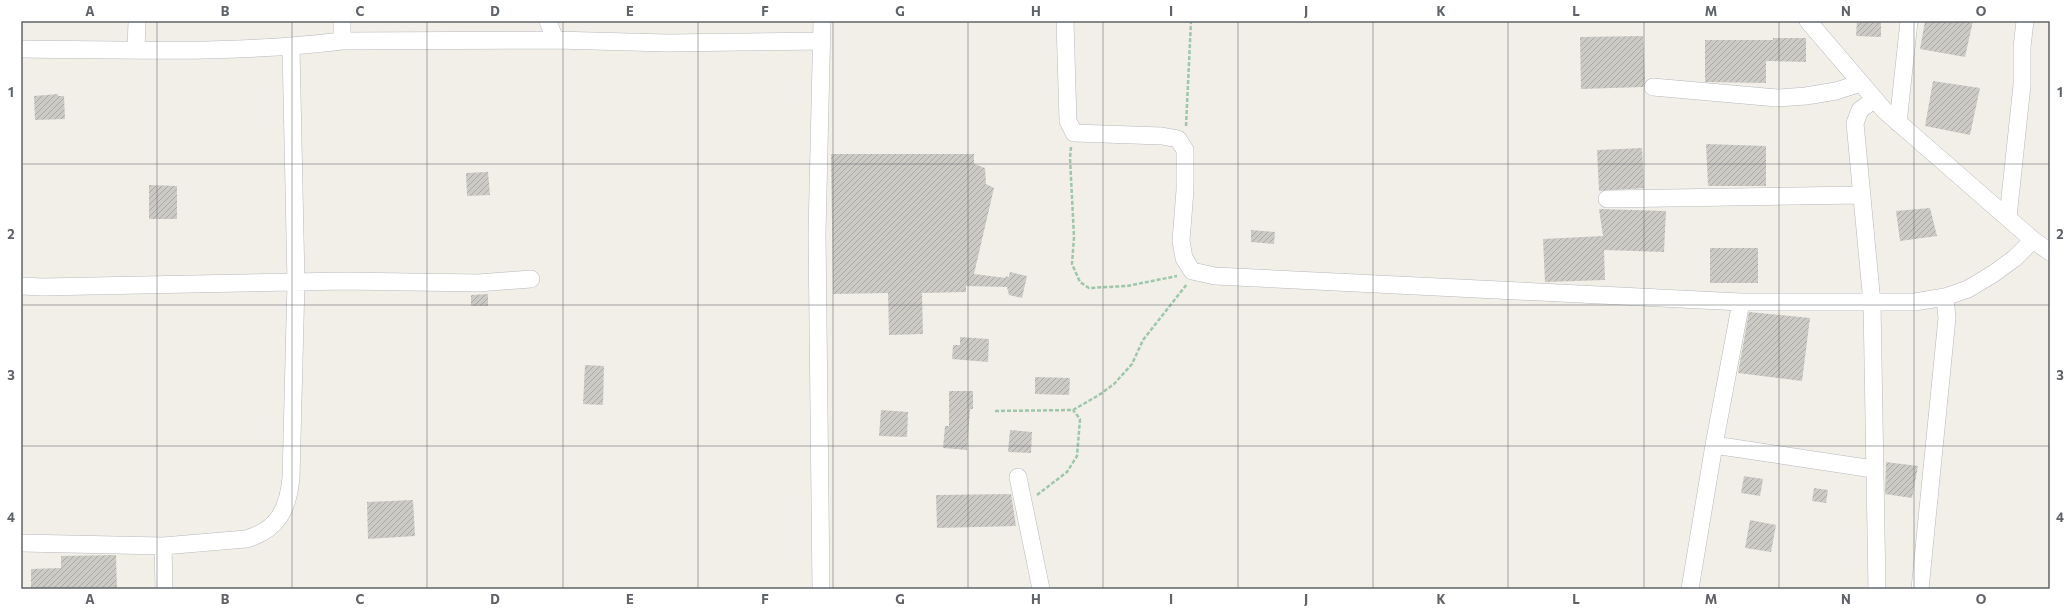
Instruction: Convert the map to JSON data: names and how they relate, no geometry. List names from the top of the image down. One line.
{"grid":{"columns":["A","B","C","D","E","F","G","H","I","J","K","L","M","N","O"],"rows":["1","2","3","4"]}}
